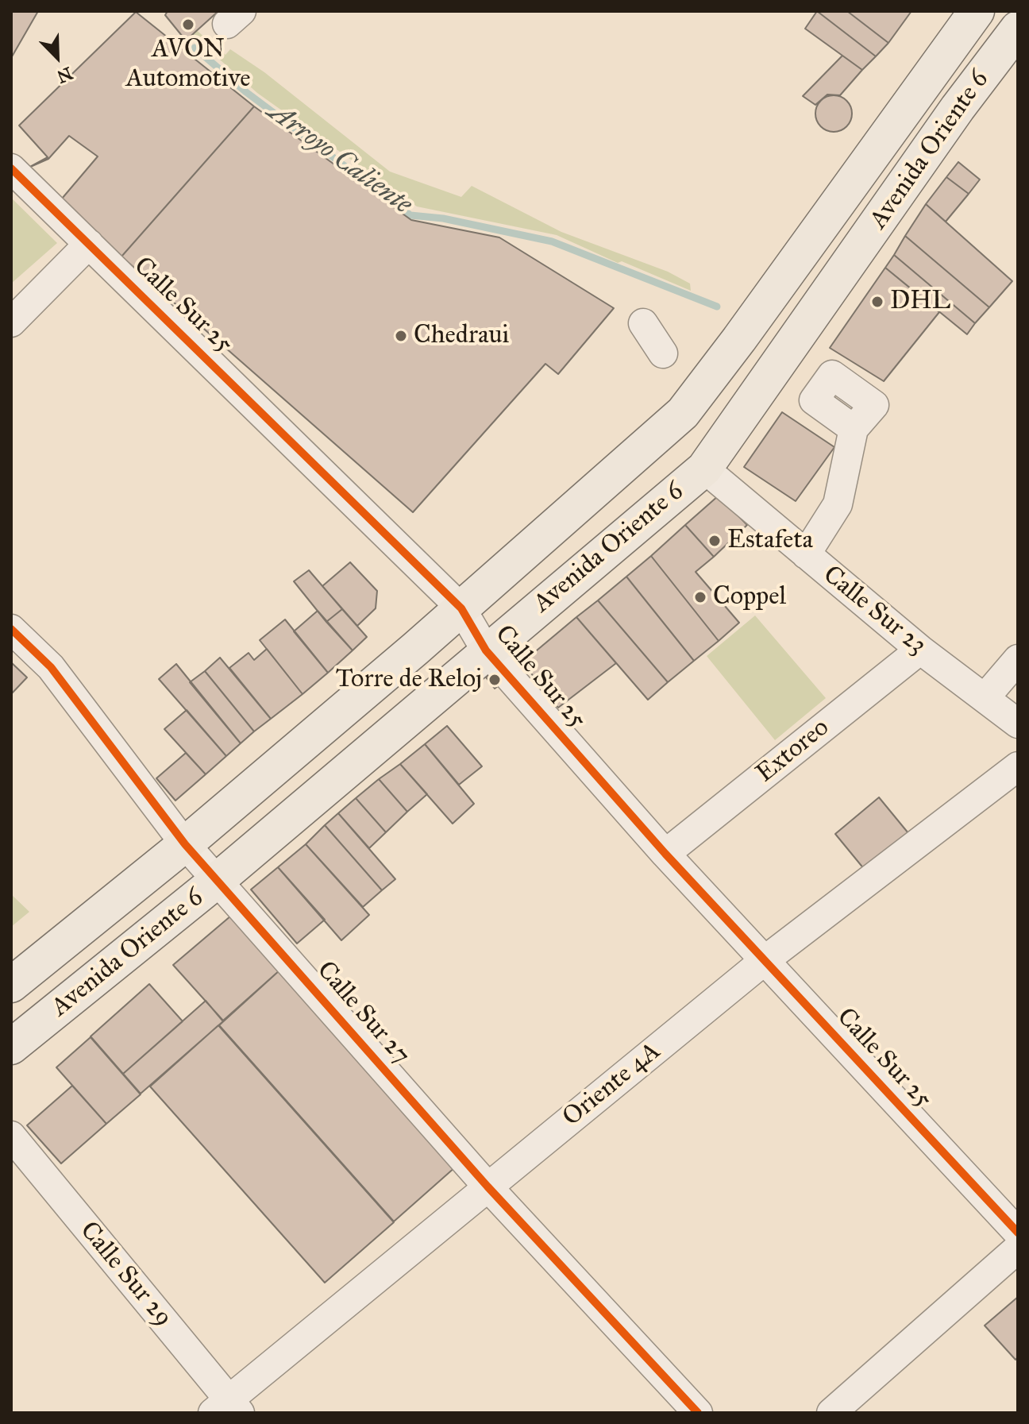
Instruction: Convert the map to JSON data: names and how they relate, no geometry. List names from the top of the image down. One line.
{"streets":{"main road":["Avenida Oriente 6"],"street":["Calle Sur 25","Calle Sur 23","Extoreo","Calle Sur 27","Oriente 4A","Calle Sur 29"]},"crossings":[["Avenida Oriente 6","Calle Sur 25"],["Avenida Oriente 6","Calle Sur 23"],["Avenida Oriente 6","Calle Sur 27"],["Calle Sur 25","Extoreo"],["Calle Sur 25","Oriente 4A"],["Calle Sur 23","Extoreo"],["Calle Sur 27","Oriente 4A"],["Oriente 4A","Calle Sur 29"]],"water":["Arroyo Caliente"],"places":["AVON Automotive","DHL","Chedraui","Estafeta","Coppel","Torre de Reloj"],"north":"bottom right"}
